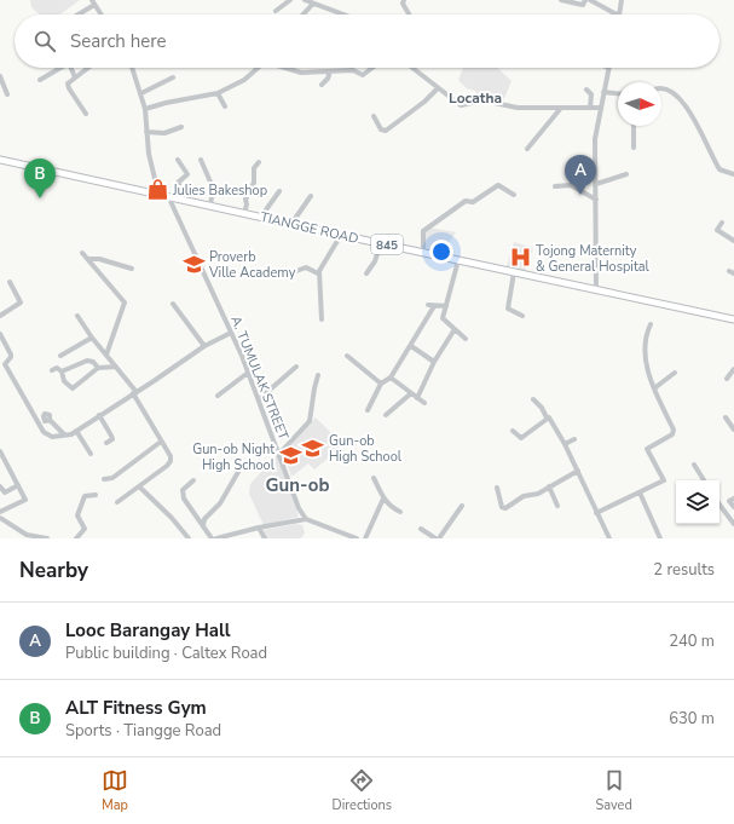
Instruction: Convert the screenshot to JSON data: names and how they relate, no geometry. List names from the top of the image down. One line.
{"streets":{"main road":["TIANGGE ROAD","845"],"street":["A. TUMULAK STREET"]},"crossings":[["TIANGGE ROAD","A. TUMULAK STREET"]],"districts":["Locatha","Gun-ob"],"places":{"shop":["Julies Bakeshop"],"hospital":["Tojong Maternity & General Hospital"],"school or university":["Proverb Ville Academy","Gun-ob High School","Gun-ob Night High School"]},"north":"right","page":{"search":"Search here","pins":["A","B"],"heading":["Nearby","2 results"],"list":[{"mark":"A","name":"Looc Barangay Hall","note":"Public building · Caltex Road","value":"240 m"},{"mark":"B","name":"ALT Fitness Gym","note":"Sports · Tiangge Road","value":"630 m"}],"nav":["Map","Directions","Saved"]}}
